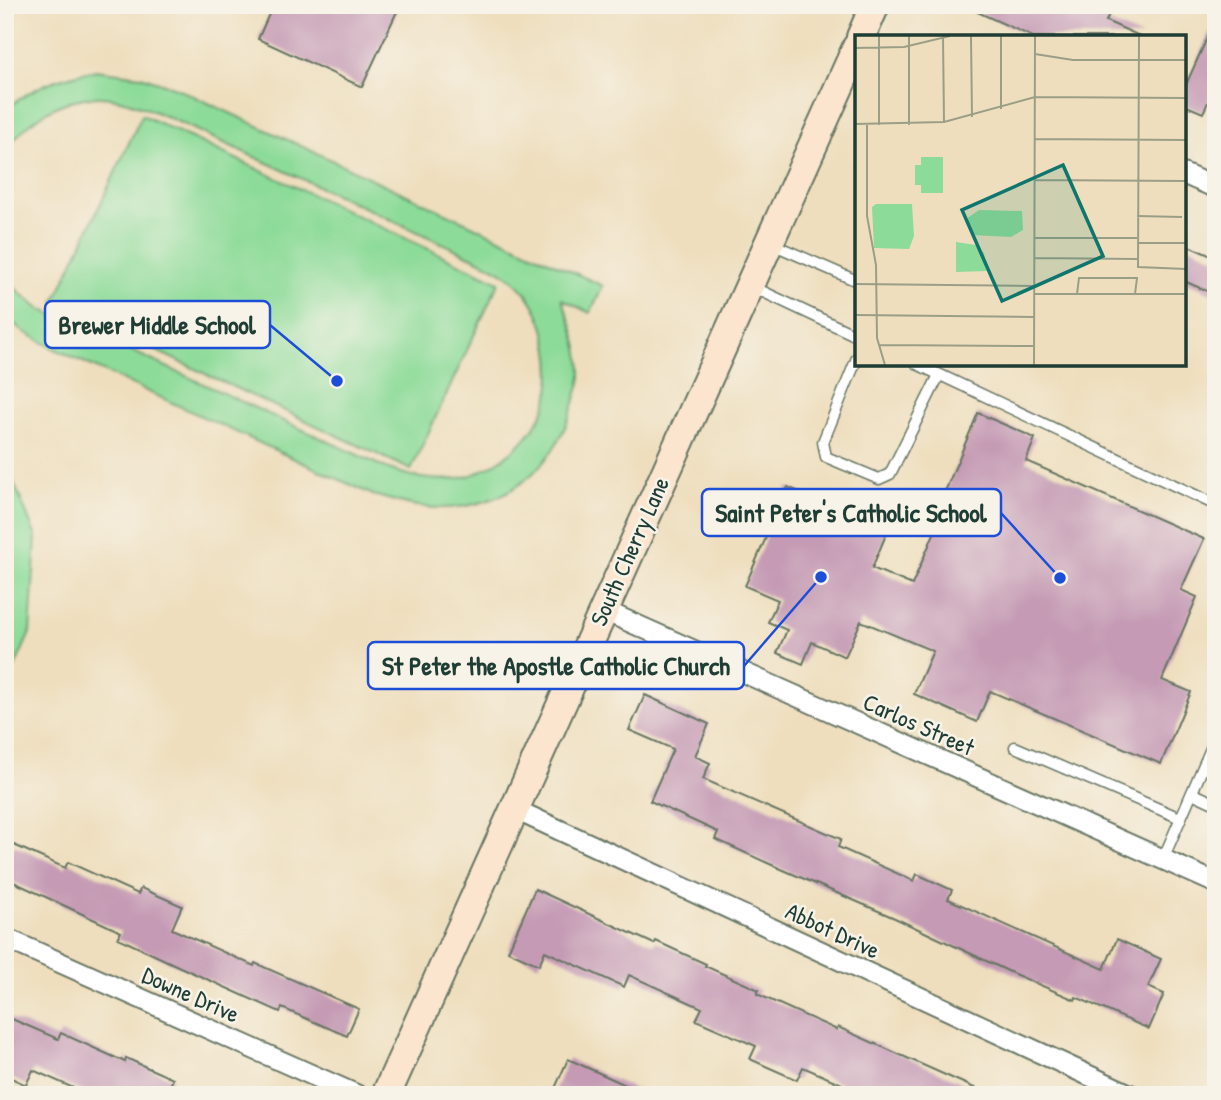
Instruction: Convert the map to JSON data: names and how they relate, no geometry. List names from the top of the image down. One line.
{"streets":{"street":["South Cherry Lane","Carlos Street","Abbot Drive","Downe Drive"]},"crossings":[["South Cherry Lane","Carlos Street"],["South Cherry Lane","Abbot Drive"]],"places":["Brewer Middle School","St Peter the Apostle Catholic Church","Saint Peter's Catholic School"]}
